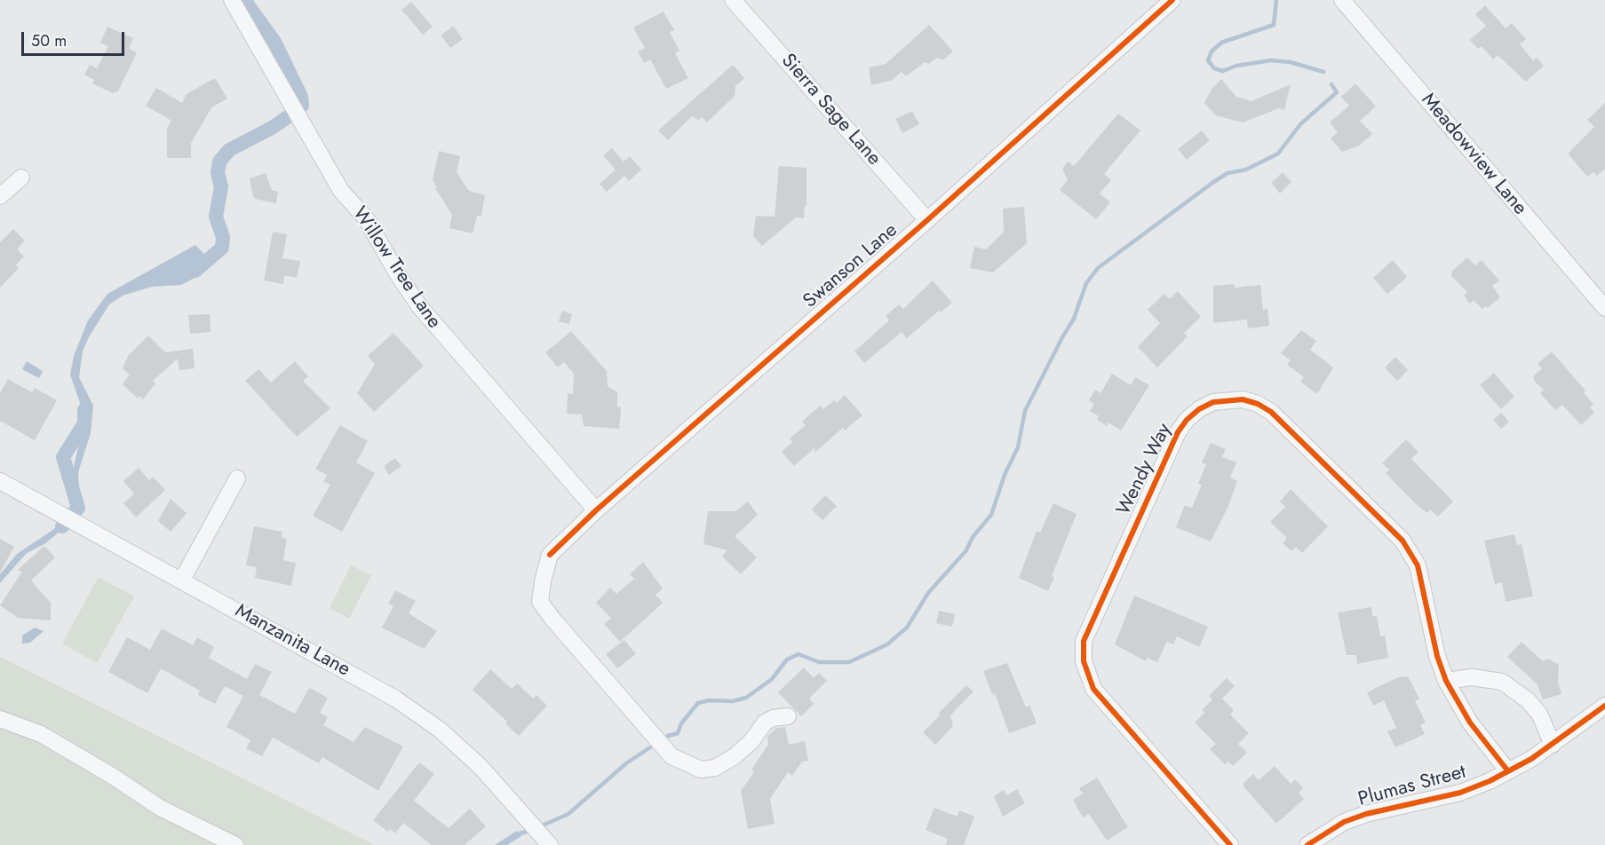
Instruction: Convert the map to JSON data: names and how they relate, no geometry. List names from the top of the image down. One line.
{"streets":{"street":["Sierra Sage Lane","Meadowview Lane","Swanson Lane","Willow Tree Lane","Wendy Way","Manzanita Lane","Plumas Street"]},"crossings":[["Sierra Sage Lane","Swanson Lane"],["Swanson Lane","Willow Tree Lane"],["Wendy Way","Plumas Street"]],"scale_bar":"50 m"}
